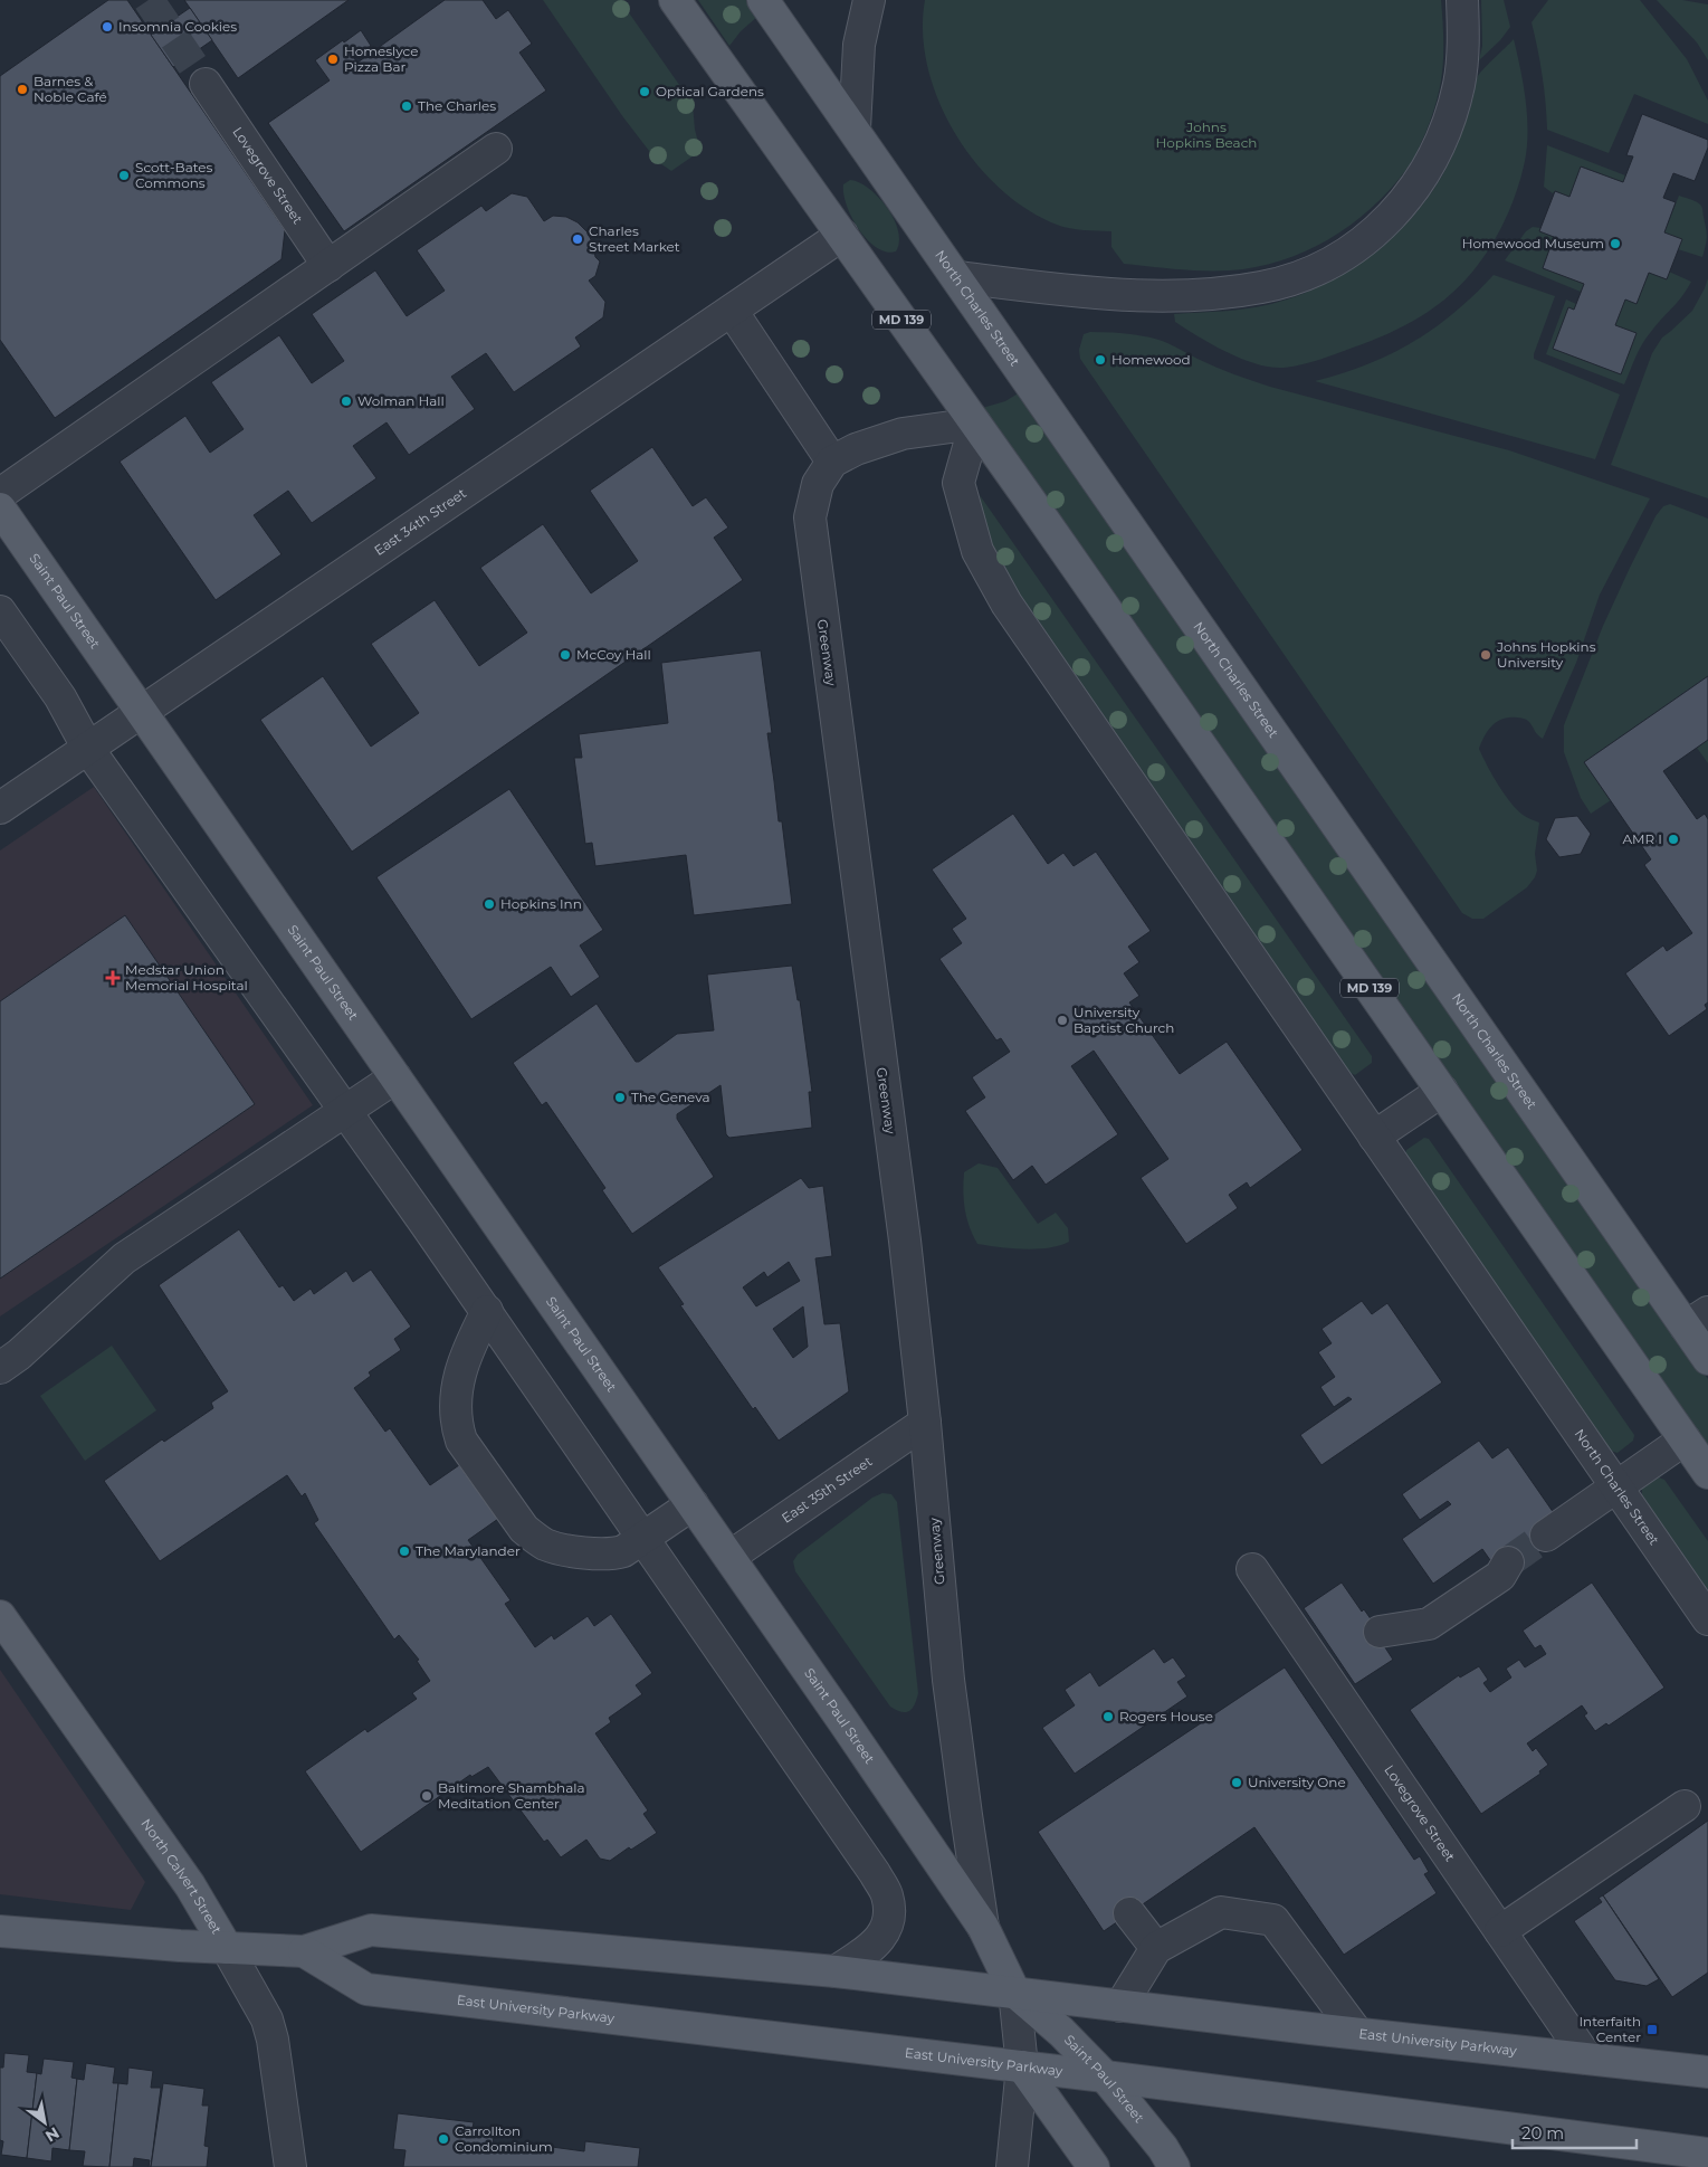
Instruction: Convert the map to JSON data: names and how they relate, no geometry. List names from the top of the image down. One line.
{"streets":{"main road":["North Charles Street","MD 139","Saint Paul Street","North Calvert Street","East University Parkway"],"street":["Lovegrove Street","East 34th Street","Greenway","East 35th Street"]},"crossings":[["Lovegrove Street","East University Parkway"],["North Charles Street","MD 139"],["MD 139","East 34th Street"],["East 34th Street","Saint Paul Street"],["Saint Paul Street","Greenway"],["Saint Paul Street","East 35th Street"],["Saint Paul Street","East University Parkway"],["Greenway","East 35th Street"],["North Calvert Street","East University Parkway"]],"parks":["Johns Hopkins Beach"],"places":{"other":["Insomnia Cookies","Homeslyce Pizza Bar","Barnes & Noble Café","Optical Gardens","The Charles","Scott-Bates Commons","Charles Street Market","Homewood Museum","Homewood","Wolman Hall","McCoy Hall","Johns Hopkins University","AMR I","Hopkins Inn","University Baptist Church","The Geneva","The Marylander","Rogers House","University One","Baltimore Shambhala Meditation Center","Carrollton Condominium"],"health":["Medstar Union Memorial Hospital"],"transit":["Interfaith Center"]},"scale_bar":"20 m","north":"bottom right"}
